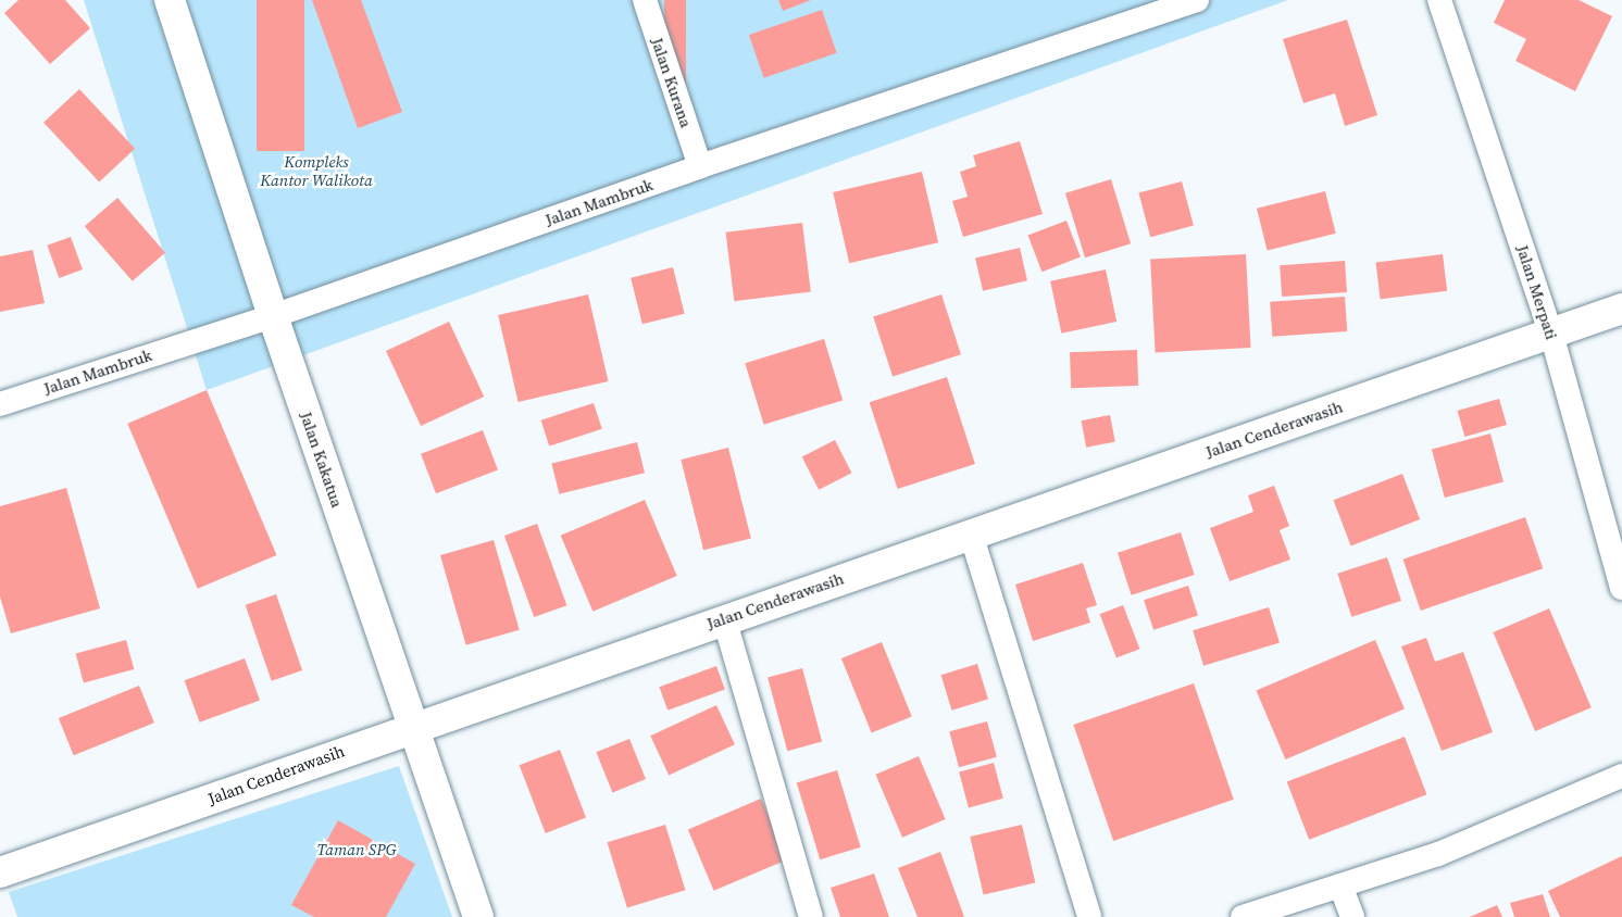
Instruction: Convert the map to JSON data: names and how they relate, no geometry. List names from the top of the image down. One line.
{"streets":{"street":["Jalan Kurana","Jalan Mambruk","Jalan Merpati","Jalan Cenderawasih","Jalan Kakatua"]},"crossings":[["Jalan Kurana","Jalan Mambruk"],["Jalan Mambruk","Jalan Kakatua"],["Jalan Merpati","Jalan Cenderawasih"],["Jalan Cenderawasih","Jalan Kakatua"]],"parks":["Kompleks Kantor Walikota","Taman SPG"]}
